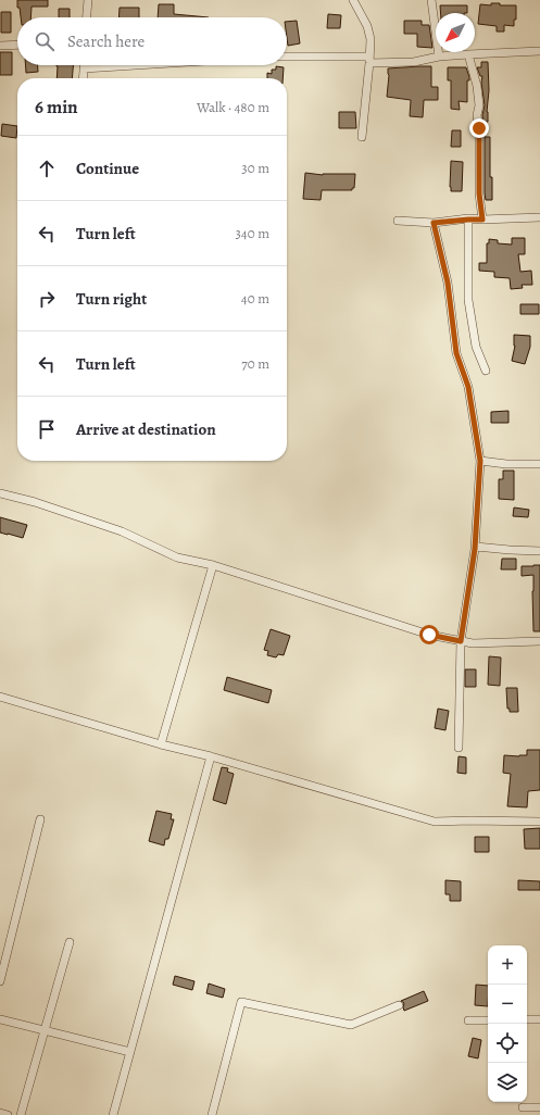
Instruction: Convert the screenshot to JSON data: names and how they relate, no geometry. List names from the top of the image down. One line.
{"north":"bottom left","page":{"search":"Search here","heading":["6 min","Walk · 480 m"],"list":[["Continue","30 m"],["Turn left","340 m"],["Turn right","40 m"],["Turn left","70 m"],"Arrive at destination"],"map_buttons":["+","−"]}}
